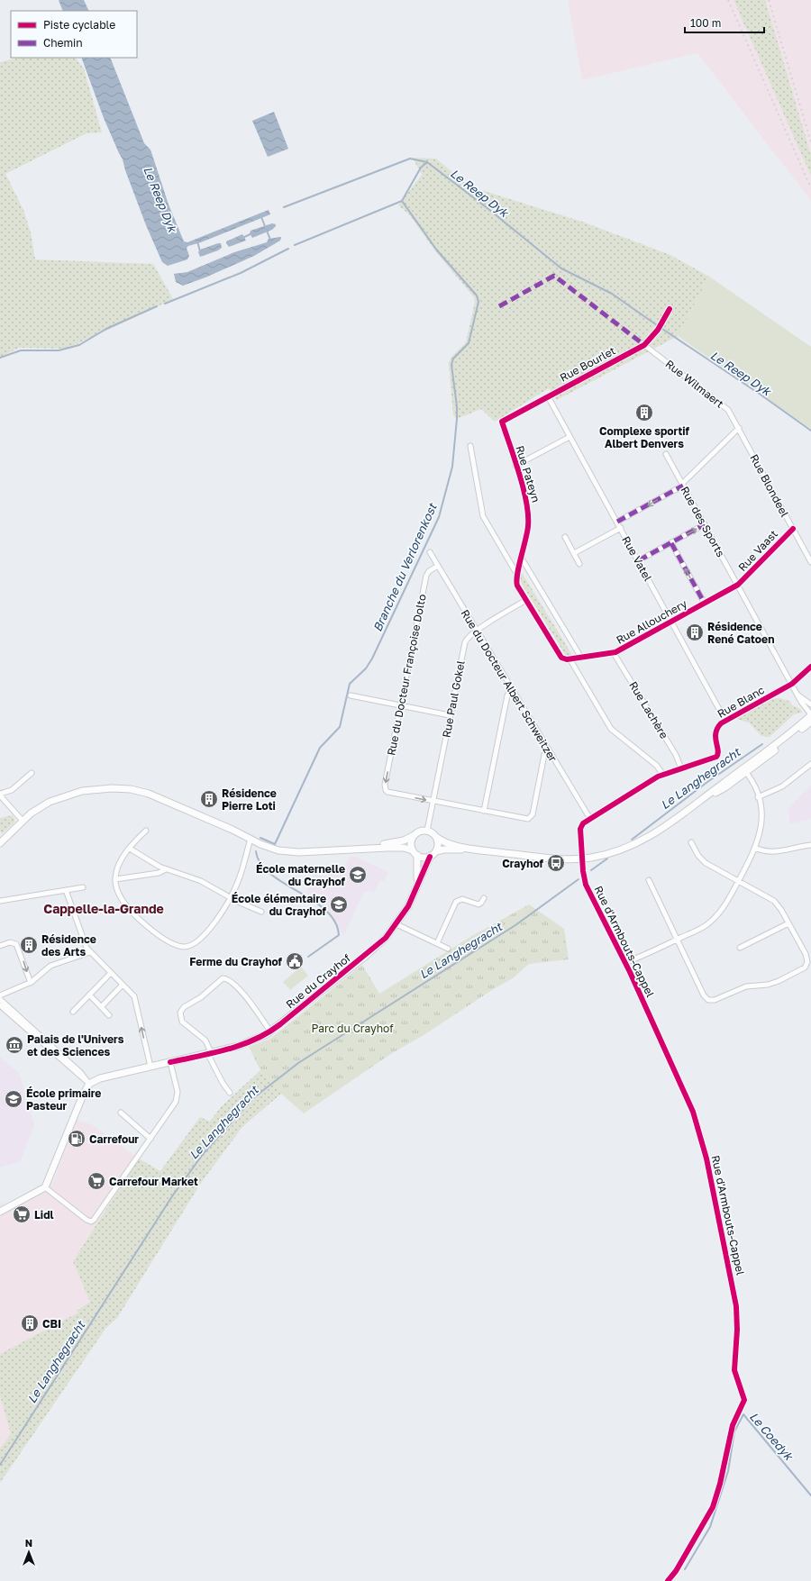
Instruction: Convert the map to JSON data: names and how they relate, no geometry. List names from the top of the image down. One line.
{"streets":{"street":["Rue Bourlet","Rue Wilmaert","Rue Pateyn","Rue Blondeel","Rue des Sports","Rue Vaast","Rue Vatel","Rue Allouchery","Rue du Docteur Françoise Dolto","Rue du Docteur Albert Schweitzer","Rue Paul Gokel","Rue Blanc","Rue Lachère","Rue d'Armbouts-Cappel","Rue du Crayhof"]},"crossings":[["Rue Bourlet","Rue Wilmaert"],["Rue Bourlet","Rue Pateyn"],["Rue Bourlet","Rue Vatel"],["Rue Wilmaert","Rue Blondeel"],["Rue Blondeel","Rue Vaast"],["Rue des Sports","Rue Vaast"],["Rue des Sports","Rue Allouchery"],["Rue des Sports","Rue Blanc"],["Rue Vaast","Rue Allouchery"],["Rue Vatel","Rue Allouchery"],["Rue Vatel","Rue Blanc"],["Rue Allouchery","Rue Lachère"],["Rue du Docteur Françoise Dolto","Rue du Docteur Albert Schweitzer"],["Rue du Docteur Françoise Dolto","Rue Paul Gokel"],["Rue du Docteur Albert Schweitzer","Rue Paul Gokel"],["Rue du Docteur Albert Schweitzer","Rue d'Armbouts-Cappel"],["Rue Paul Gokel","Rue du Crayhof"],["Rue Blanc","Rue Lachère"]],"districts":["Cappelle-la-Grande"],"water":["Le Reep Dyk","Branche du Verlorenkost","Le Langhegracht","Le Coedyk"],"parks":["Parc du Crayhof"],"places":{"building":["Complexe sportif Albert Denvers","Résidence René Catoen","Résidence Pierre Loti","Résidence des Arts","CBI"],"bus stop":["Crayhof"],"school or university":["École maternelle du Crayhof","École élémentaire du Crayhof","École primaire Pasteur"],"public building":["Ferme du Crayhof"],"museum":["Palais de l'Univers et des Sciences"],"fuel station":["Carrefour"],"supermarket":["Carrefour Market","Lidl"]},"legend":["Piste cyclable","Chemin"],"scale_bar":"100 m","north":"top"}
